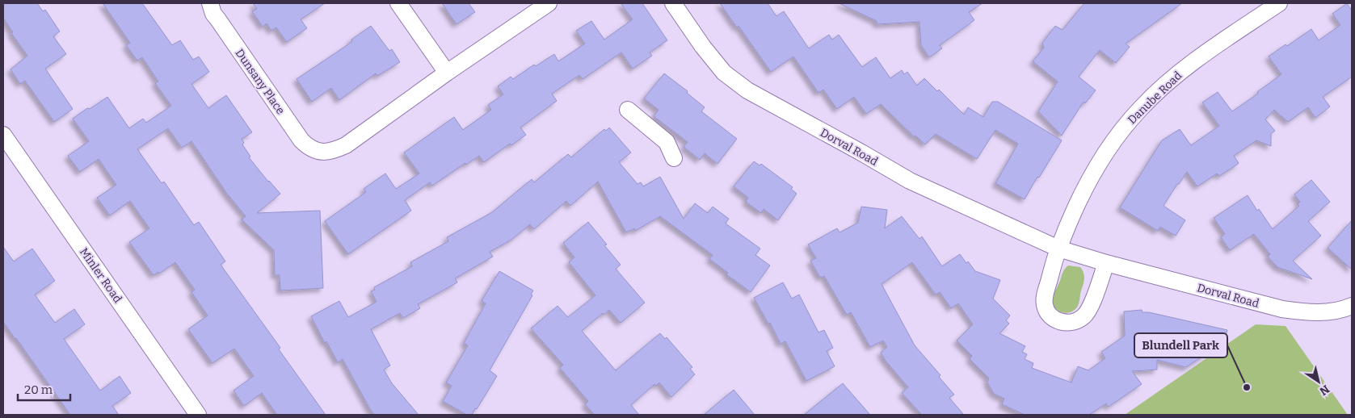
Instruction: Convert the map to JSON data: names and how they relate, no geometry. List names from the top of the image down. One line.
{"streets":{"street":["Dunsany Place","Danube Road","Dorval Road","Minler Road"]},"crossings":[["Danube Road","Dorval Road"]],"places":["Blundell Park"],"scale_bar":"20 m","north":"bottom right"}
